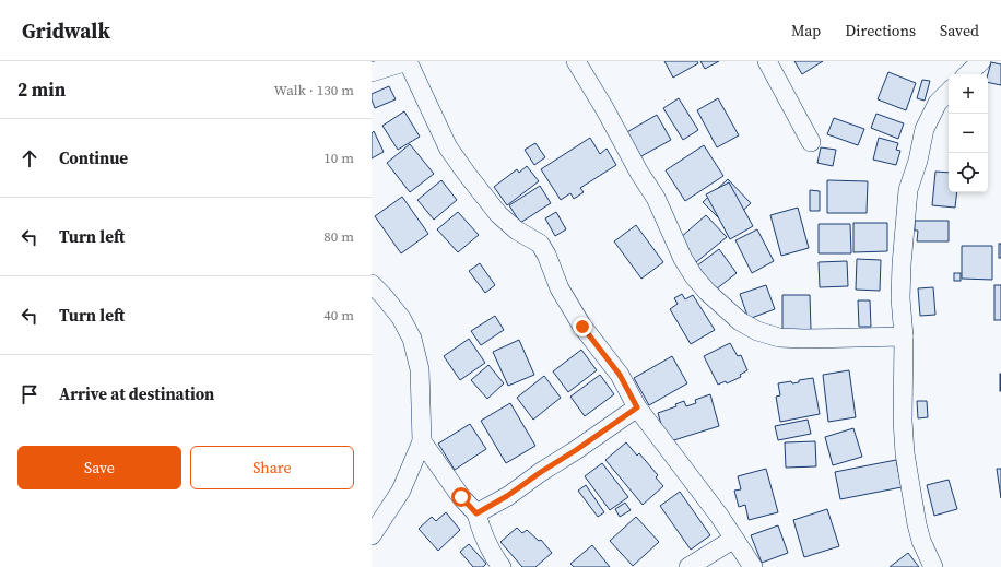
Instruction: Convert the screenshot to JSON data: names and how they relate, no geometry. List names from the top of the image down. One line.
{"page":{"header":"Gridwalk","nav":["Map","Directions","Saved"],"heading":["2 min","Walk · 130 m"],"map_buttons":["+","−"],"list":[["Continue","10 m"],["Turn left","80 m"],["Turn left","40 m"],"Arrive at destination"],"buttons":["Save","Share"]}}
